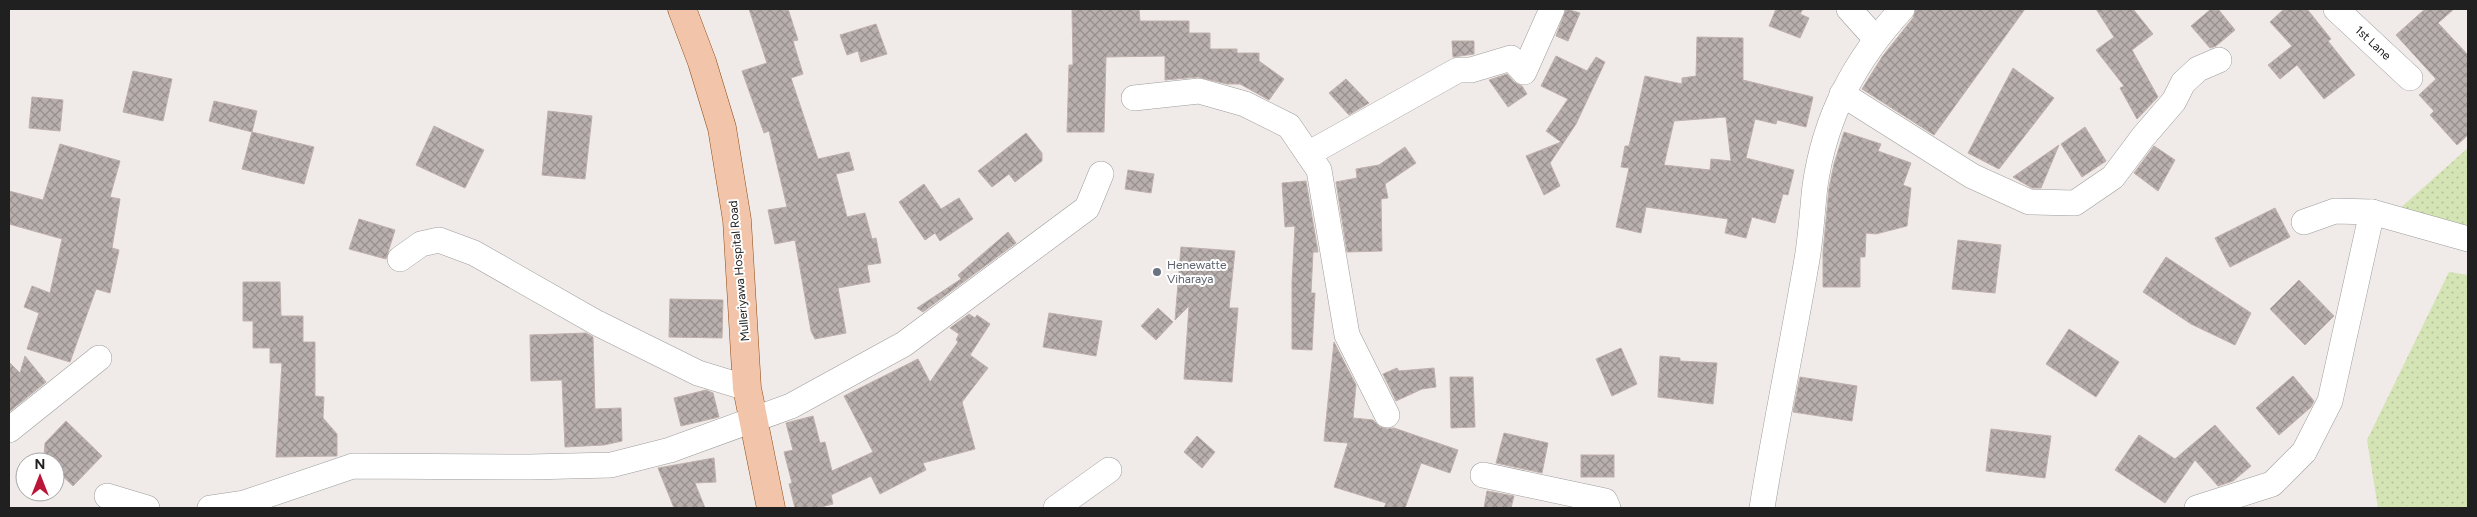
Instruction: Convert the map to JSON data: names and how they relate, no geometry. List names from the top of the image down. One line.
{"streets":{"main road":["Mulleriyawa Hospital Road"],"street":["1st Lane"]},"places":["Henewatte Viharaya"],"north":"top"}
